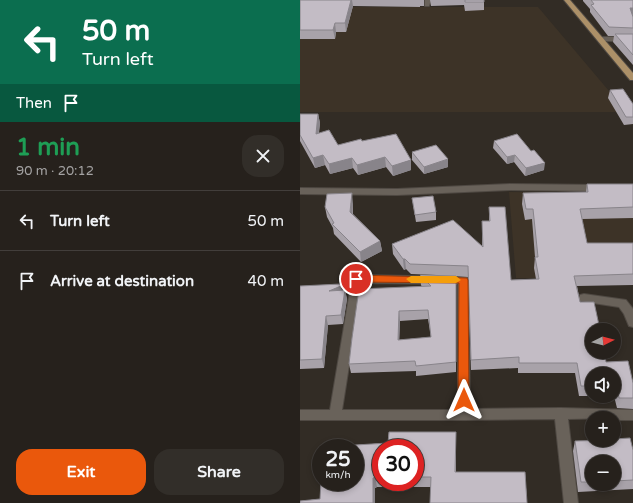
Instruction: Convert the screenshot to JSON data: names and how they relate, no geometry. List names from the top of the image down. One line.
{"north":"right","page":{"turn":["50 m","Turn left"],"then":"Then","heading":["1 min","90 m · 20:12"],"list":[{"name":"Turn left","value":"50 m"},{"name":"Arrive at destination","value":"40 m"}],"map_buttons":["+","−"],"speed":"25 km/h","limit":"30","buttons":["Exit","Share"]}}
